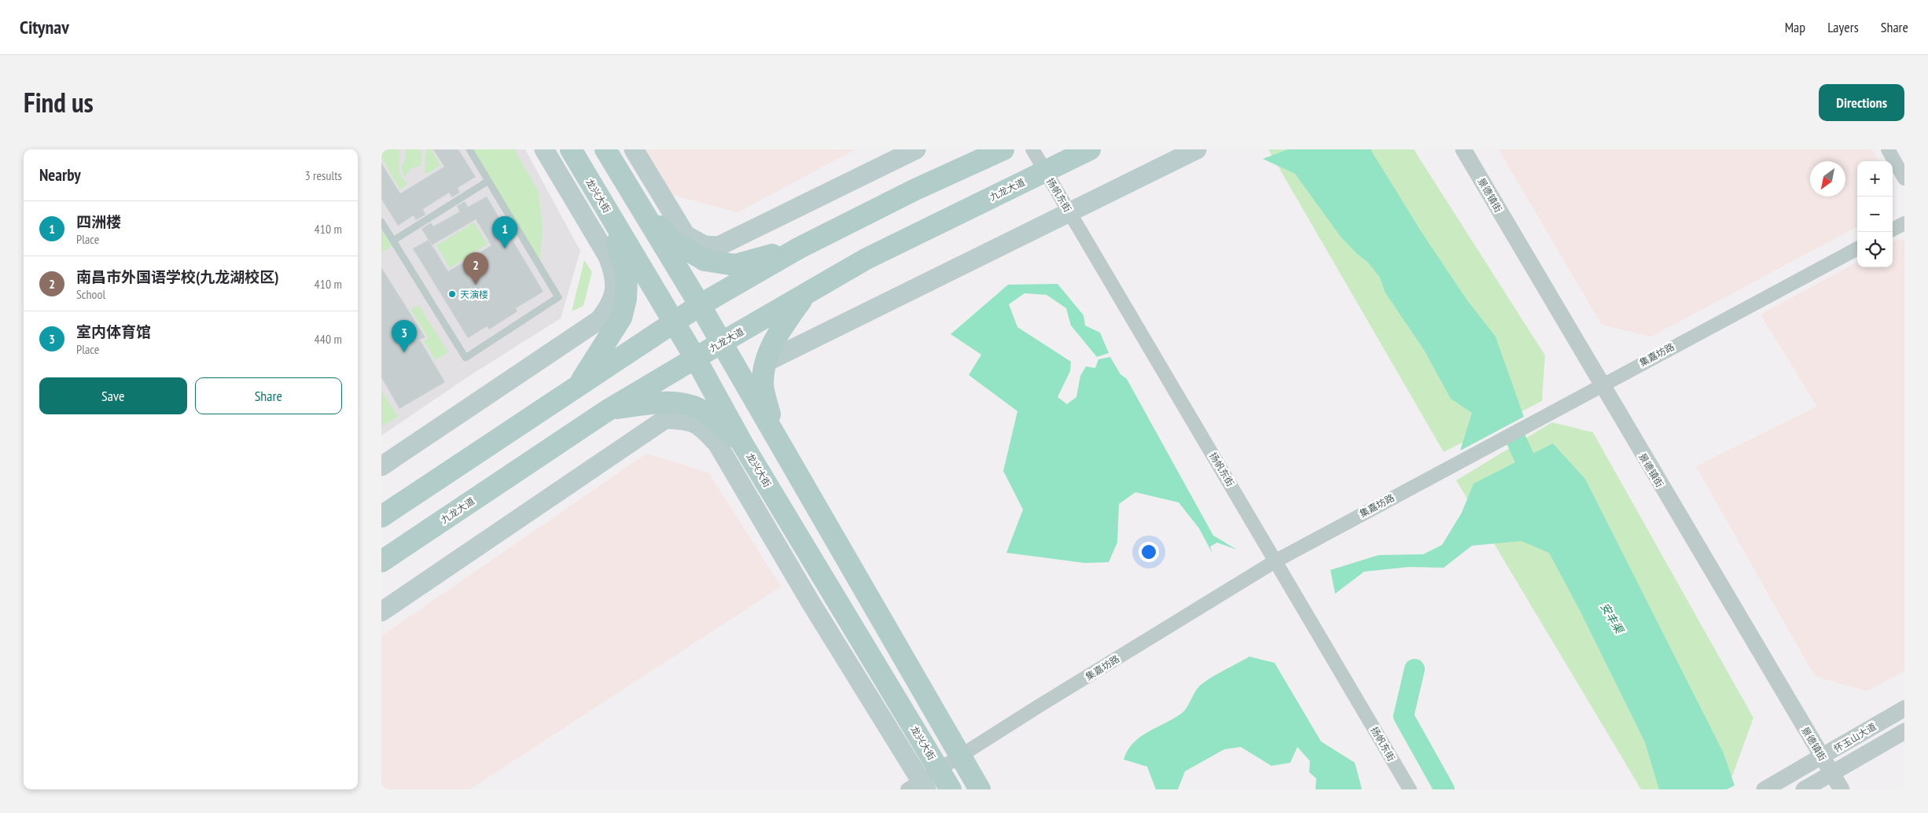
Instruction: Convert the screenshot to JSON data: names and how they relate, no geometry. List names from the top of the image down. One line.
{"streets":{"main road":["九龙大道","龙兴大街"],"street":["扬帆东街","景德镇街","集嘉坊路","怀玉山大道"]},"crossings":[["九龙大道","扬帆东街"],["九龙大道","龙兴大街"],["扬帆东街","集嘉坊路"],["景德镇街","集嘉坊路"],["景德镇街","怀玉山大道"],["龙兴大街","集嘉坊路"]],"water":["安丰渠"],"places":["天演楼"],"north":"bottom left","page":{"header":"Citynav","nav":["Map","Layers","Share"],"title":"Find us","buttons":["Directions",["Save","Share"]],"heading":["Nearby","3 results"],"map_buttons":["+","−"],"list":[{"mark":"1","name":"四洲楼","note":"Place","value":"410 m"},{"mark":"2","name":"南昌市外国语学校(九龙湖校区)","note":"School","value":"410 m"},{"mark":"3","name":"室内体育馆","note":"Place","value":"440 m"}],"pins":["1","2","3"]}}
